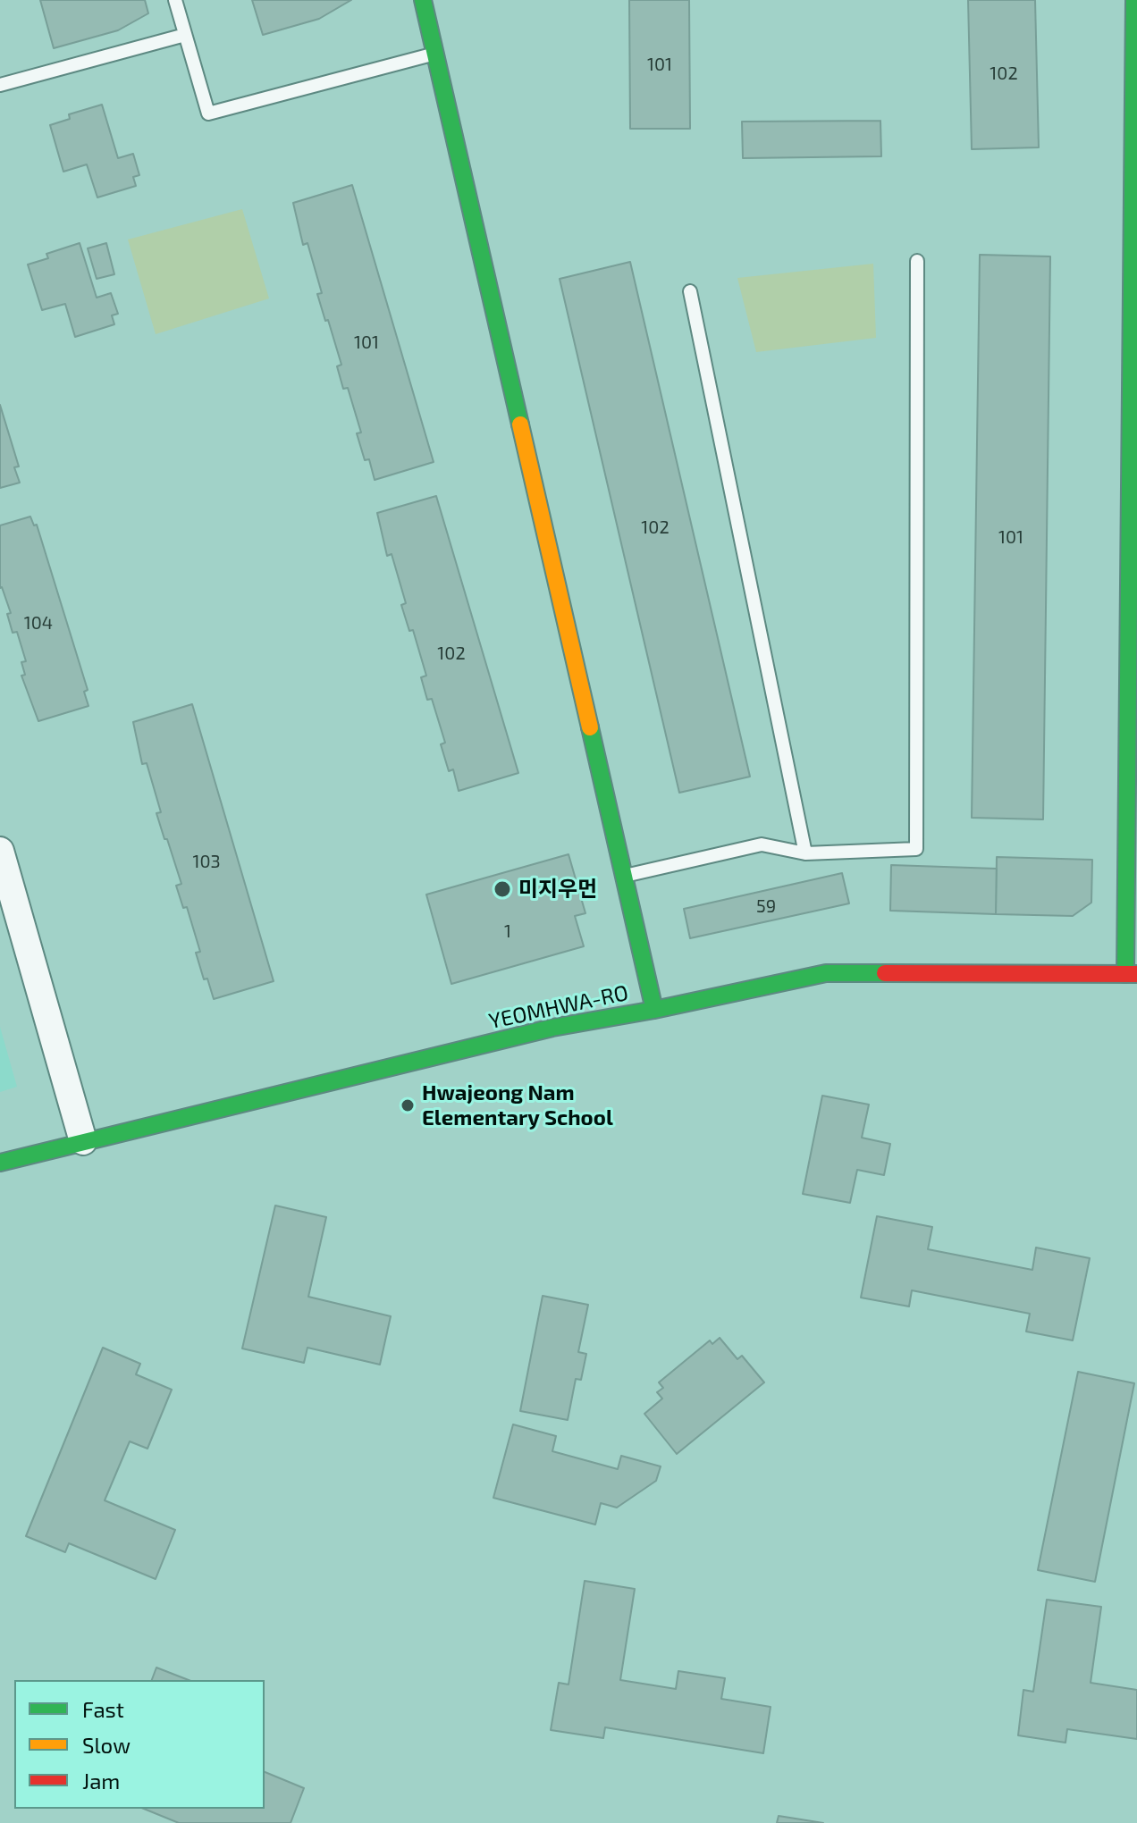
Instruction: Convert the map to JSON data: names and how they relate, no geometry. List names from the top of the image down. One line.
{"streets":{"street":["YEOMHWA-RO"]},"places":["미지우먼","Hwajeong Nam Elementary School"],"house_numbers":["101","102","101","102","101","104","102","103","59","1"],"legend":["Fast","Slow","Jam"]}
